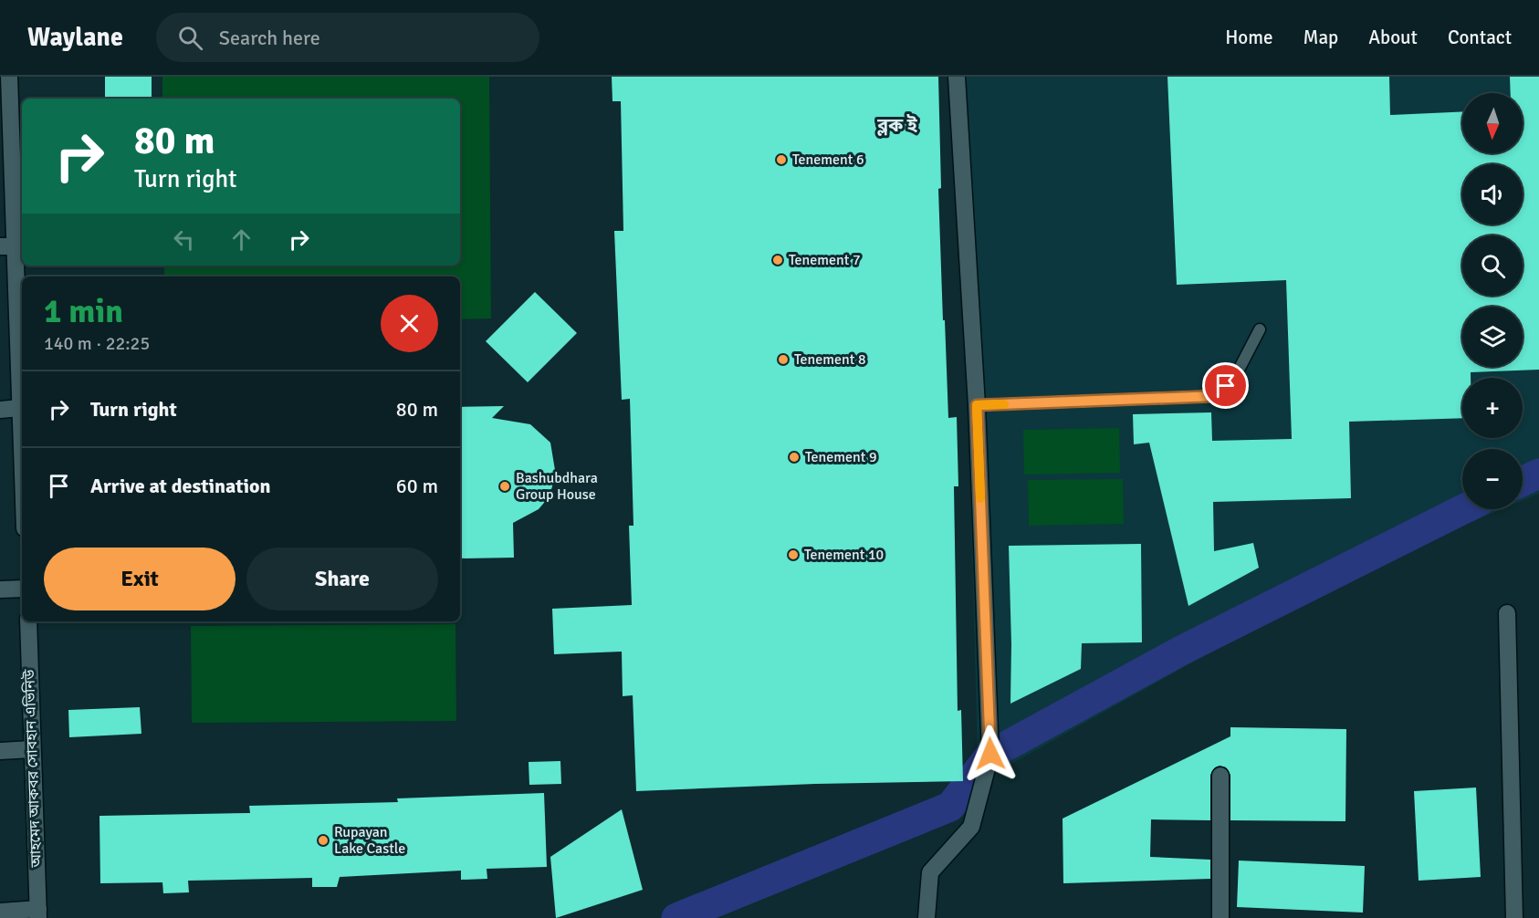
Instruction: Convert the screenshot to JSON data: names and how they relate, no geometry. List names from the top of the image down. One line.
{"streets":{"street":["আহমেদ আকবর সোবহান এভিনিউ"]},"districts":["ব্লক ই"],"places":["Tenement 6","Tenement 7","Tenement 8","Tenement 9","Bashubdhara Group House","Tenement 10","Rupayan Lake Castle"],"north":"bottom","page":{"header":"Waylane","search":"Search here","nav":["Home","Map","About","Contact"],"map_buttons":["+","−"],"turn":["80 m","Turn right"],"heading":["1 min","140 m · 22:25"],"list":[{"name":"Turn right","value":"80 m"},{"name":"Arrive at destination","value":"60 m"}],"buttons":["Exit","Share"]}}
